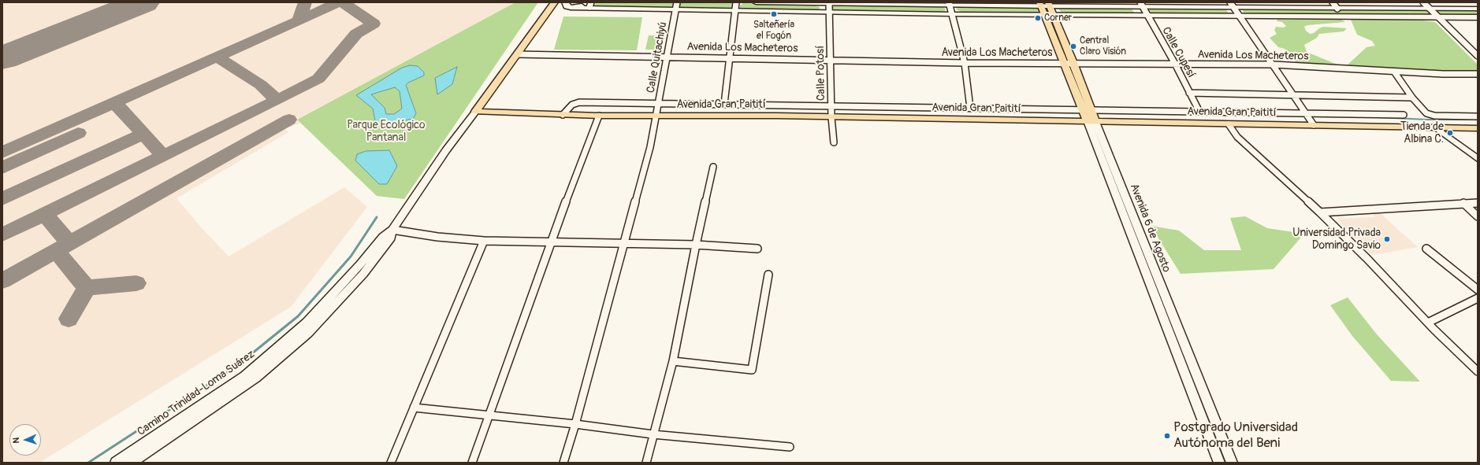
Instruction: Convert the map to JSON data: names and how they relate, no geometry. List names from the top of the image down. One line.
{"streets":{"main road":["Avenida Gran Paitití","Avenida 6 de Agosto","Camino Trinidad-Loma Suárez"],"street":["Avenida Los Macheteros","Calle Cupesí","Calle Quitachiyú","Calle Potosí"]},"crossings":[["Avenida Los Macheteros","Calle Cupesí"],["Avenida Los Macheteros","Calle Quitachiyú"],["Avenida Los Macheteros","Calle Potosí"],["Avenida Los Macheteros","Avenida 6 de Agosto"],["Calle Quitachiyú","Avenida Gran Paitití"],["Calle Potosí","Avenida Gran Paitití"],["Avenida Gran Paitití","Avenida 6 de Agosto"],["Avenida Gran Paitití","Camino Trinidad-Loma Suárez"]],"parks":["Parque Ecológico Pantanal"],"places":["Salteñería el Fogón","Corner","Central Claro Visión","Tienda de Albina C.","Universidad Privada Domingo Savio","Postgrado Universidad Autónoma del Beni"],"north":"left"}
